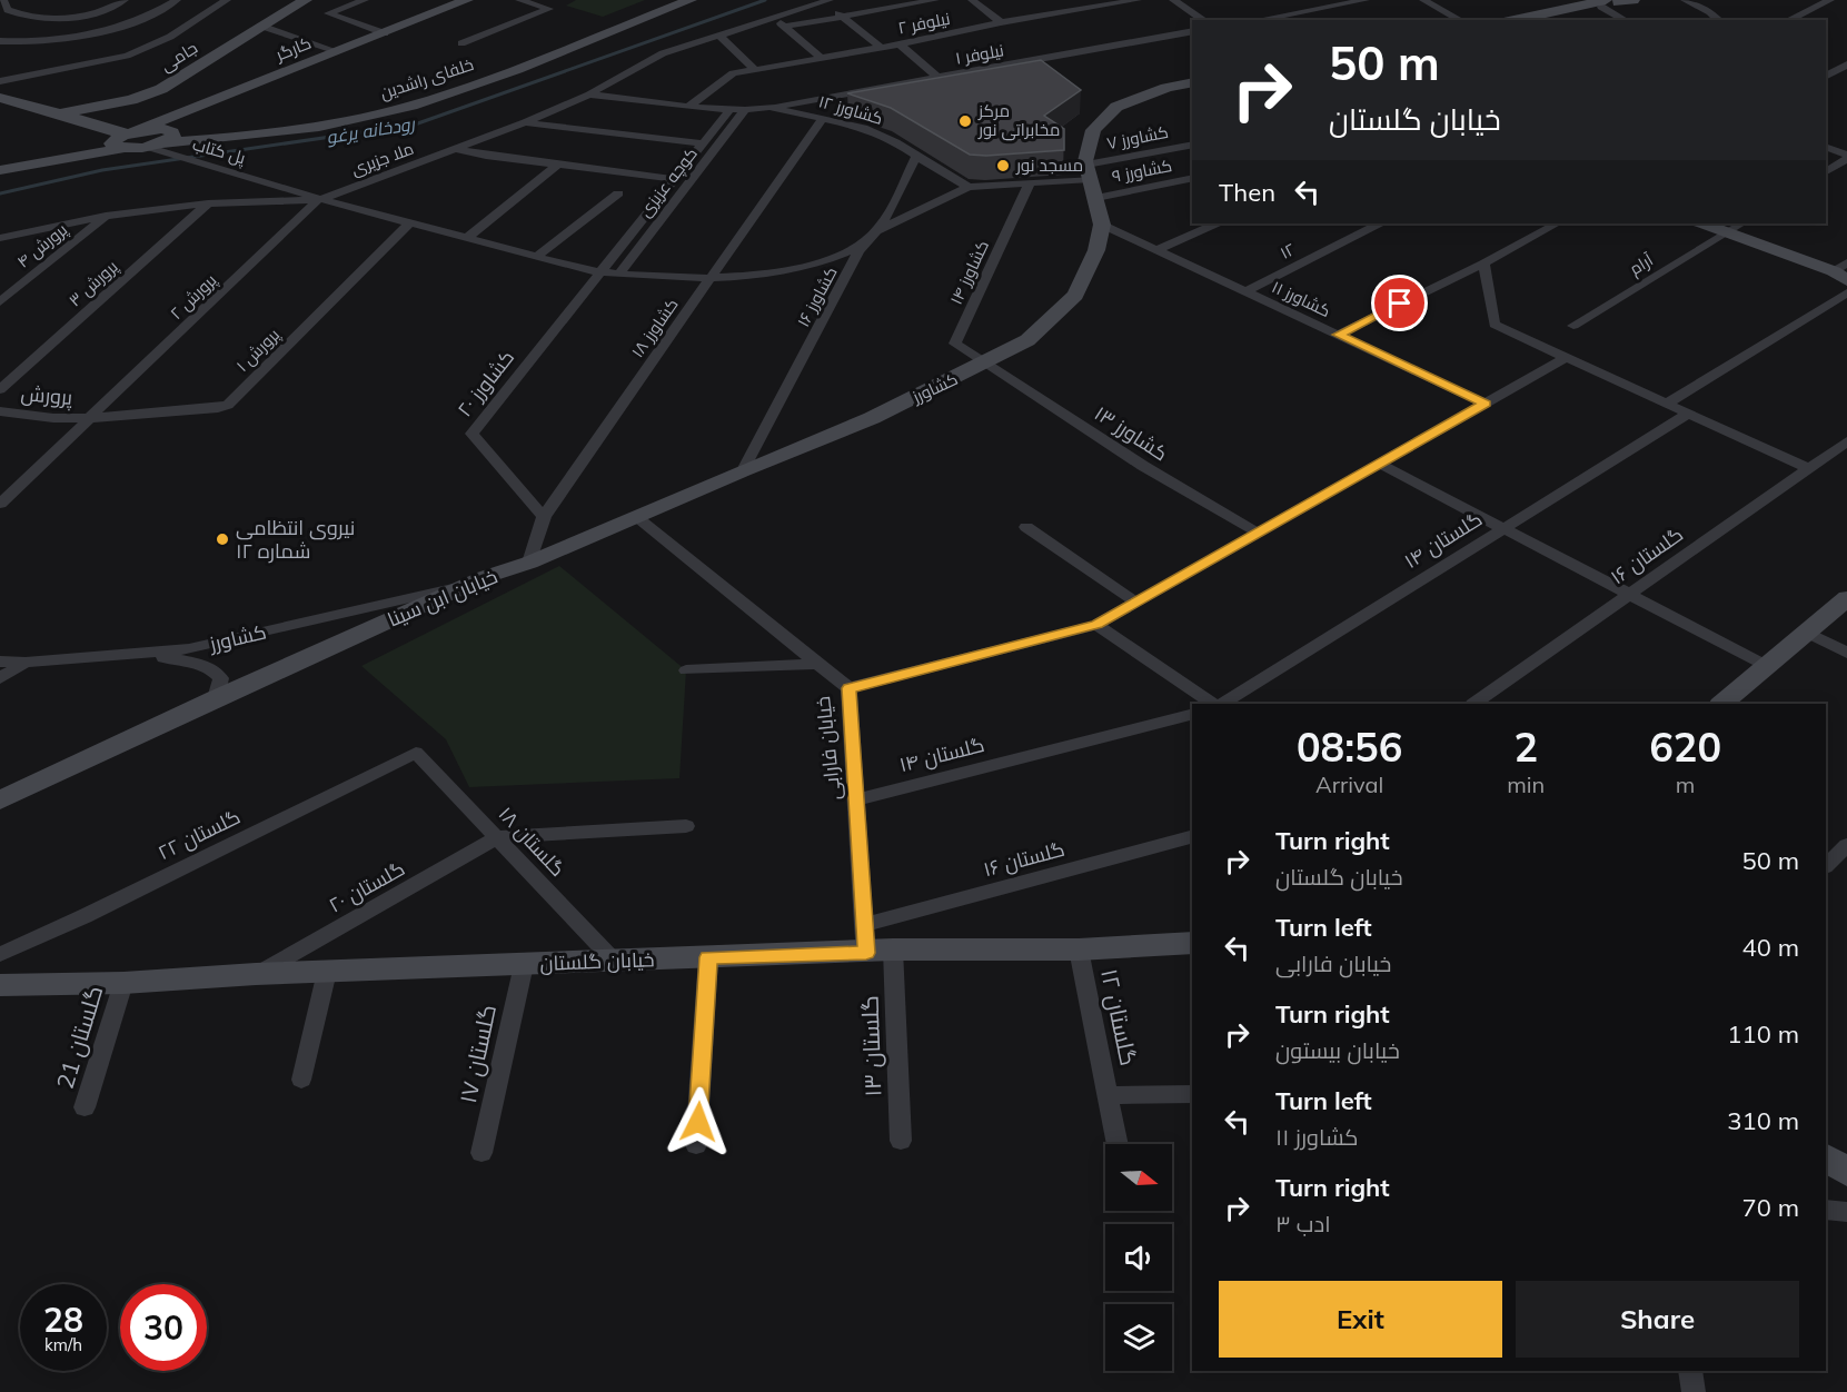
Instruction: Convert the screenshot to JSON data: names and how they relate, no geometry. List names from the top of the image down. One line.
{"streets":{"main road":["کارگر","جامی","خلفای راشدین","کشاورز","خیابان ابن سینا","خیابان گلستان"],"street":["نیلوفر ۲","نیلوفر ۱","کشاورز ۱۲","کشاورز ۷","پل کتاب","ملا جزیری","کشاورز ۹","کوچه عزیزی","پرورش ۴","۱۲","آرام","کشاورز ۱۴","پرورش ۳","پرورش ۲","کشاورز ۱۶","کشاورز ۱۱","کشاورز ۱۸","پرورش ۱","کشاورز ۲۰","پرورش","کشاورز ۱۳","گلستان ۱۴","گلستان ۱۶","خیابان فارابی","گلستان ۲۲","گلستان ۱۸","گلستان ۲۰","گلستان ۱۲","گلستان 21","گلستان ۱۳","گلستان ۱۷"]},"crossings":[["نیلوفر ۲","کشاورز ۱۲"],["نیلوفر ۱","کشاورز ۱۲"],["خلفای راشدین","پل کتاب"],["کشاورز ۱۲","ملا جزیری"],["کشاورز ۱۲","کوچه عزیزی"],["کشاورز ۱۲","کشاورز ۱۶"],["کشاورز ۱۲","کشاورز ۱۸"],["کشاورز ۷","کشاورز ۹"],["کشاورز ۷","کشاورز"],["پل کتاب","ملا جزیری"],["پل کتاب","پرورش ۲"],["ملا جزیری","پرورش ۴"],["ملا جزیری","پرورش ۳"],["ملا جزیری","پرورش ۲"],["کشاورز ۹","کشاورز"],["۱۲","کشاورز ۱۱"],["کشاورز ۱۴","کشاورز"],["کشاورز ۱۴","کشاورز ۱۳"],["پرورش ۲","پرورش ۱"],["پرورش ۲","پرورش"],["کشاورز ۱۶","کشاورز"],["کشاورز ۱۱","کشاورز"],["کشاورز ۱۸","کشاورز ۲۰"],["کشاورز ۱۸","کشاورز"],["کشاورز ۱۸","خیابان ابن سینا"],["پرورش ۱","پرورش"],["کشاورز","کشاورز ۱۳"],["کشاورز","خیابان ابن سینا"],["کشاورز","خیابان فارابی"],["گلستان ۱۴","خیابان فارابی"],["گلستان ۱۶","خیابان فارابی"],["گلستان ۱۶","خیابان گلستان"],["گلستان ۱۶","گلستان ۱۳"],["خیابان فارابی","خیابان گلستان"],["خیابان فارابی","گلستان ۱۳"],["گلستان ۲۲","گلستان ۱۸"],["گلستان ۱۸","گلستان ۲۰"],["گلستان ۱۸","خیابان گلستان"],["گلستان ۲۰","خیابان گلستان"],["خیابان گلستان","گلستان ۱۲"],["خیابان گلستان","گلستان 21"],["خیابان گلستان","گلستان ۱۳"],["خیابان گلستان","گلستان ۱۷"]],"water":["رودخانه یرغو"],"places":["مرکز مخابراتی نور","مسجد نور","نیروی انتظامی شماره ۱۲"],"north":"right","page":{"turn":["50 m","خیابان گلستان"],"then":"Then","eta":["08:56","Arrival","2","min","620","m"],"list":[{"name":"Turn right","note":"خیابان گلستان","value":"50 m"},{"name":"Turn left","note":"خیابان فارابی","value":"40 m"},{"name":"Turn right","note":"خیابان بیستون","value":"110 m"},{"name":"Turn left","note":"کشاورز ۱۱","value":"310 m"},{"name":"Turn right","note":"ادب ۳","value":"70 m"}],"buttons":["Exit","Share"],"speed":"28 km/h","limit":"30"}}
